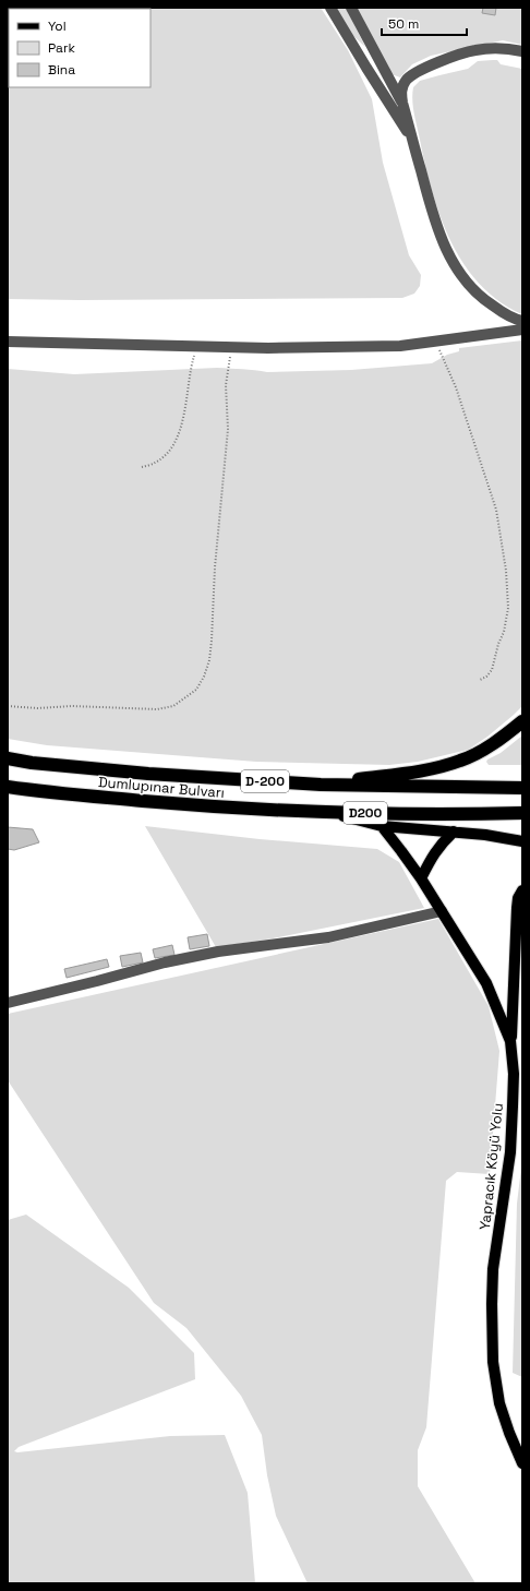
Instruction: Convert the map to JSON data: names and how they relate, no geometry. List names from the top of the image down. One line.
{"streets":{"highway":["D-200","Dumlupınar Bulvarı","D200"],"main road":["Yapracık Köyü Yolu"]},"legend":["Yol","Park","Bina"],"scale_bar":"50 m"}
